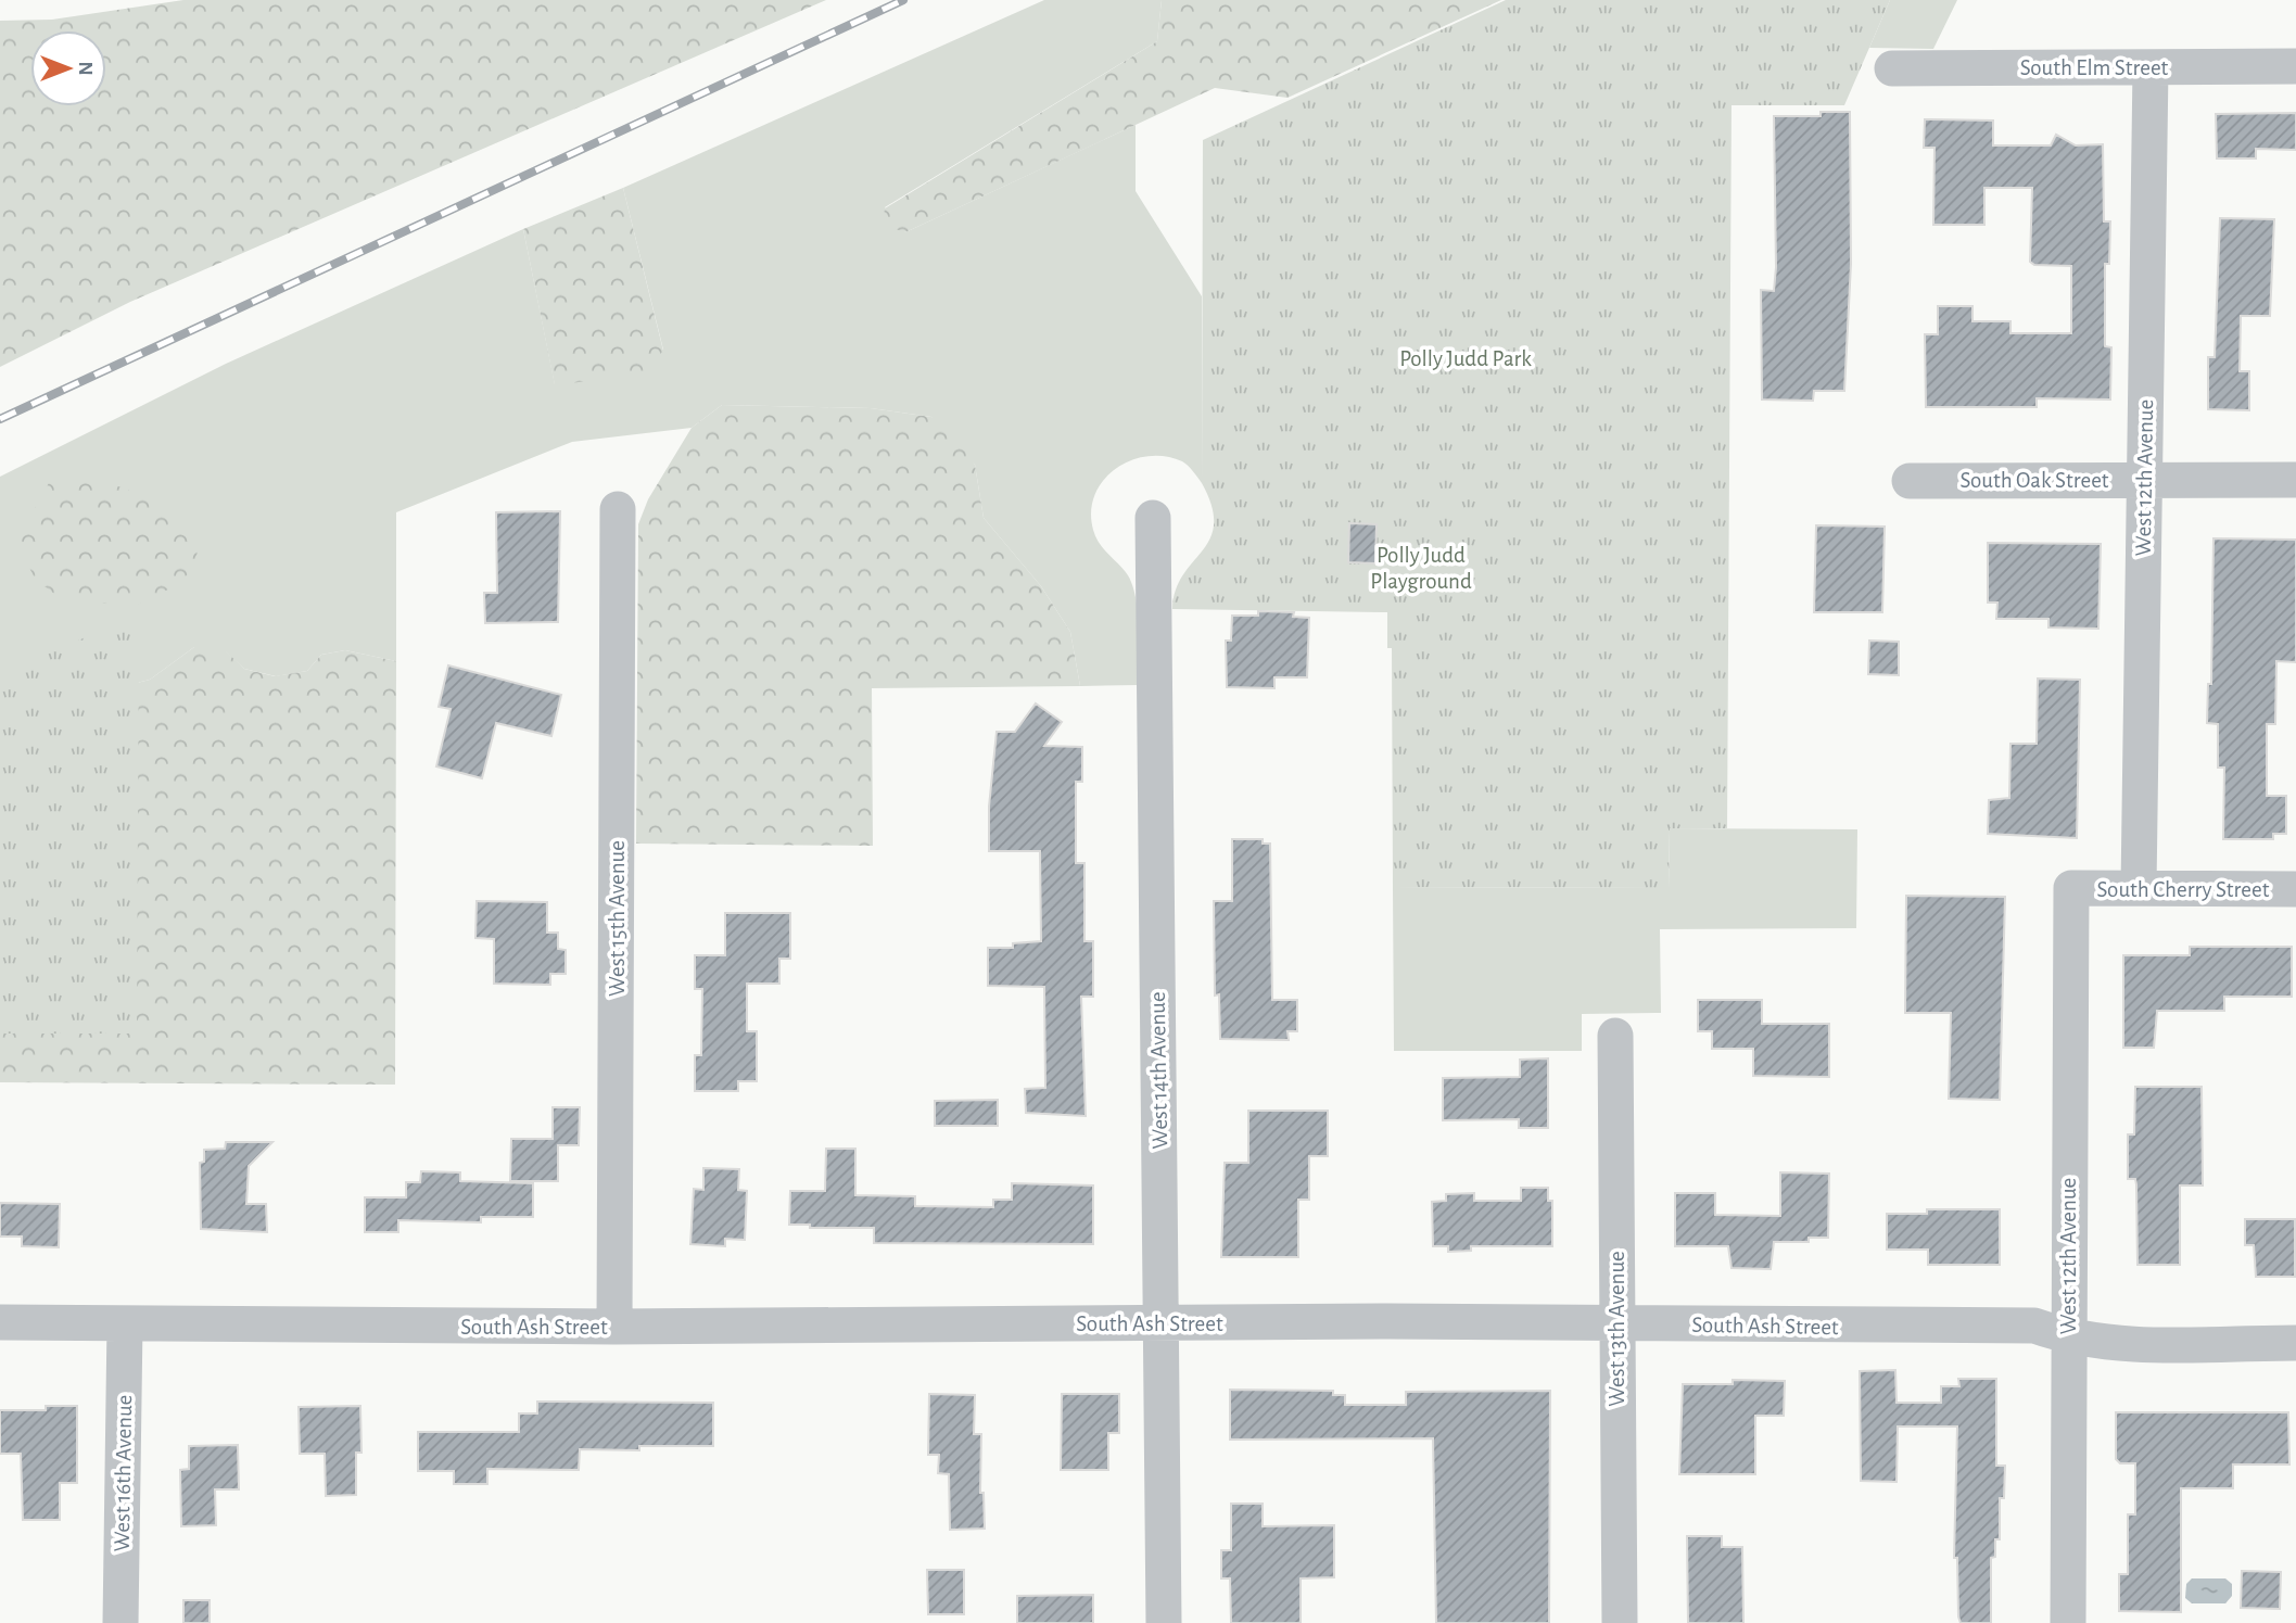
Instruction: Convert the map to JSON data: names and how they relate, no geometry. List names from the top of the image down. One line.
{"streets":{"street":["South Elm Street","West 12th Avenue","South Oak Street","South Cherry Street","West 15th Avenue","West 14th Avenue","South Ash Street","West 13th Avenue","West 16th Avenue"]},"crossings":[["South Elm Street","West 12th Avenue"],["West 12th Avenue","South Oak Street"],["West 12th Avenue","South Cherry Street"],["West 12th Avenue","South Ash Street"],["West 15th Avenue","South Ash Street"],["West 14th Avenue","South Ash Street"],["South Ash Street","West 13th Avenue"],["South Ash Street","West 16th Avenue"]],"parks":["Polly Judd Park","Polly Judd Playground"],"north":"right"}
